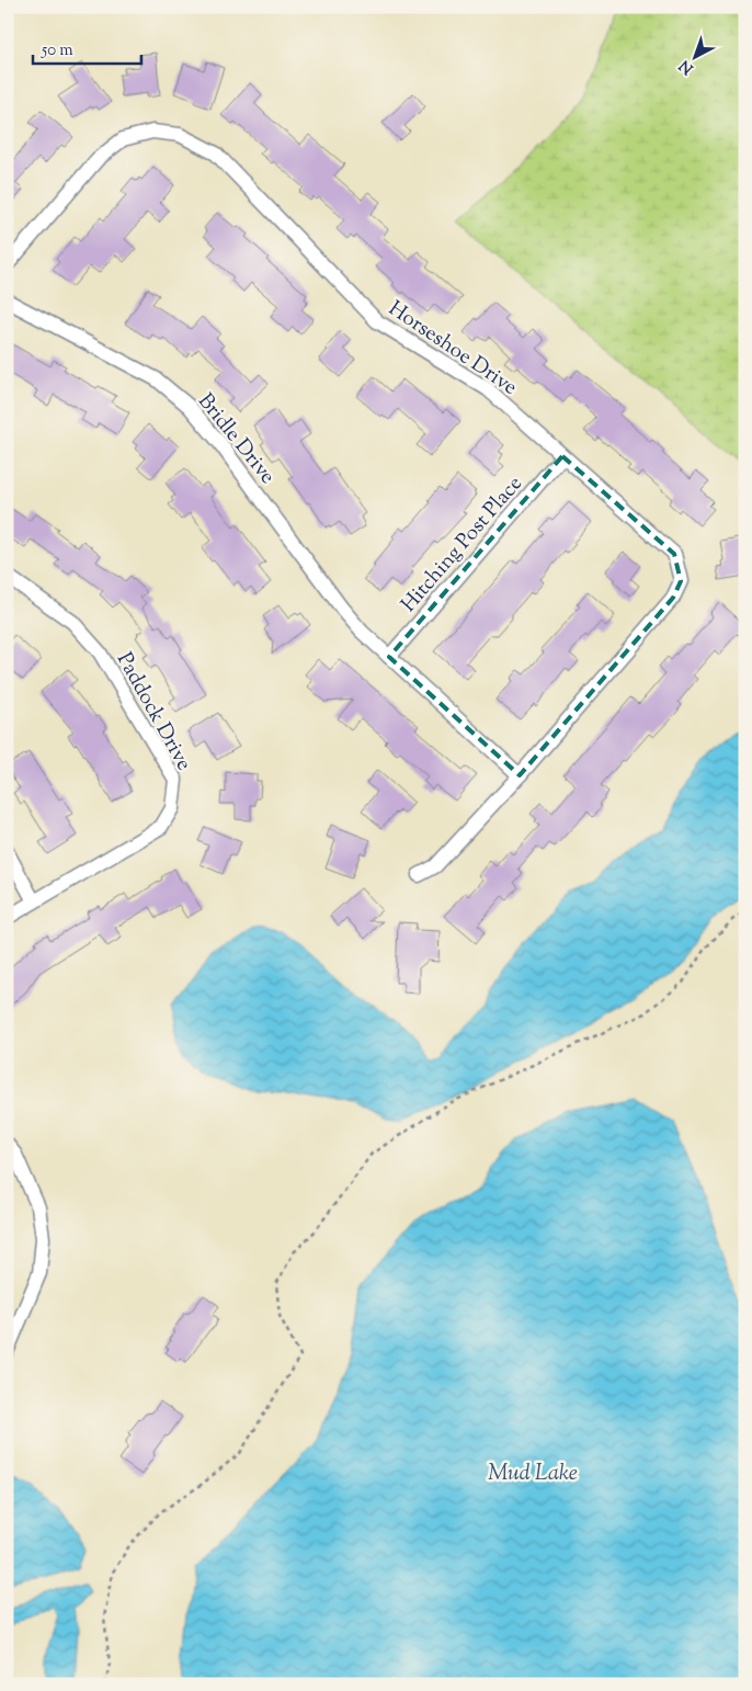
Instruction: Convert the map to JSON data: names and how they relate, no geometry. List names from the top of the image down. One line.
{"streets":{"street":["Horseshoe Drive","Bridle Drive","Hitching Post Place","Paddock Drive"]},"crossings":[["Horseshoe Drive","Hitching Post Place"],["Bridle Drive","Hitching Post Place"]],"water":["Mud Lake"],"scale_bar":"50 m","north":"bottom left"}
